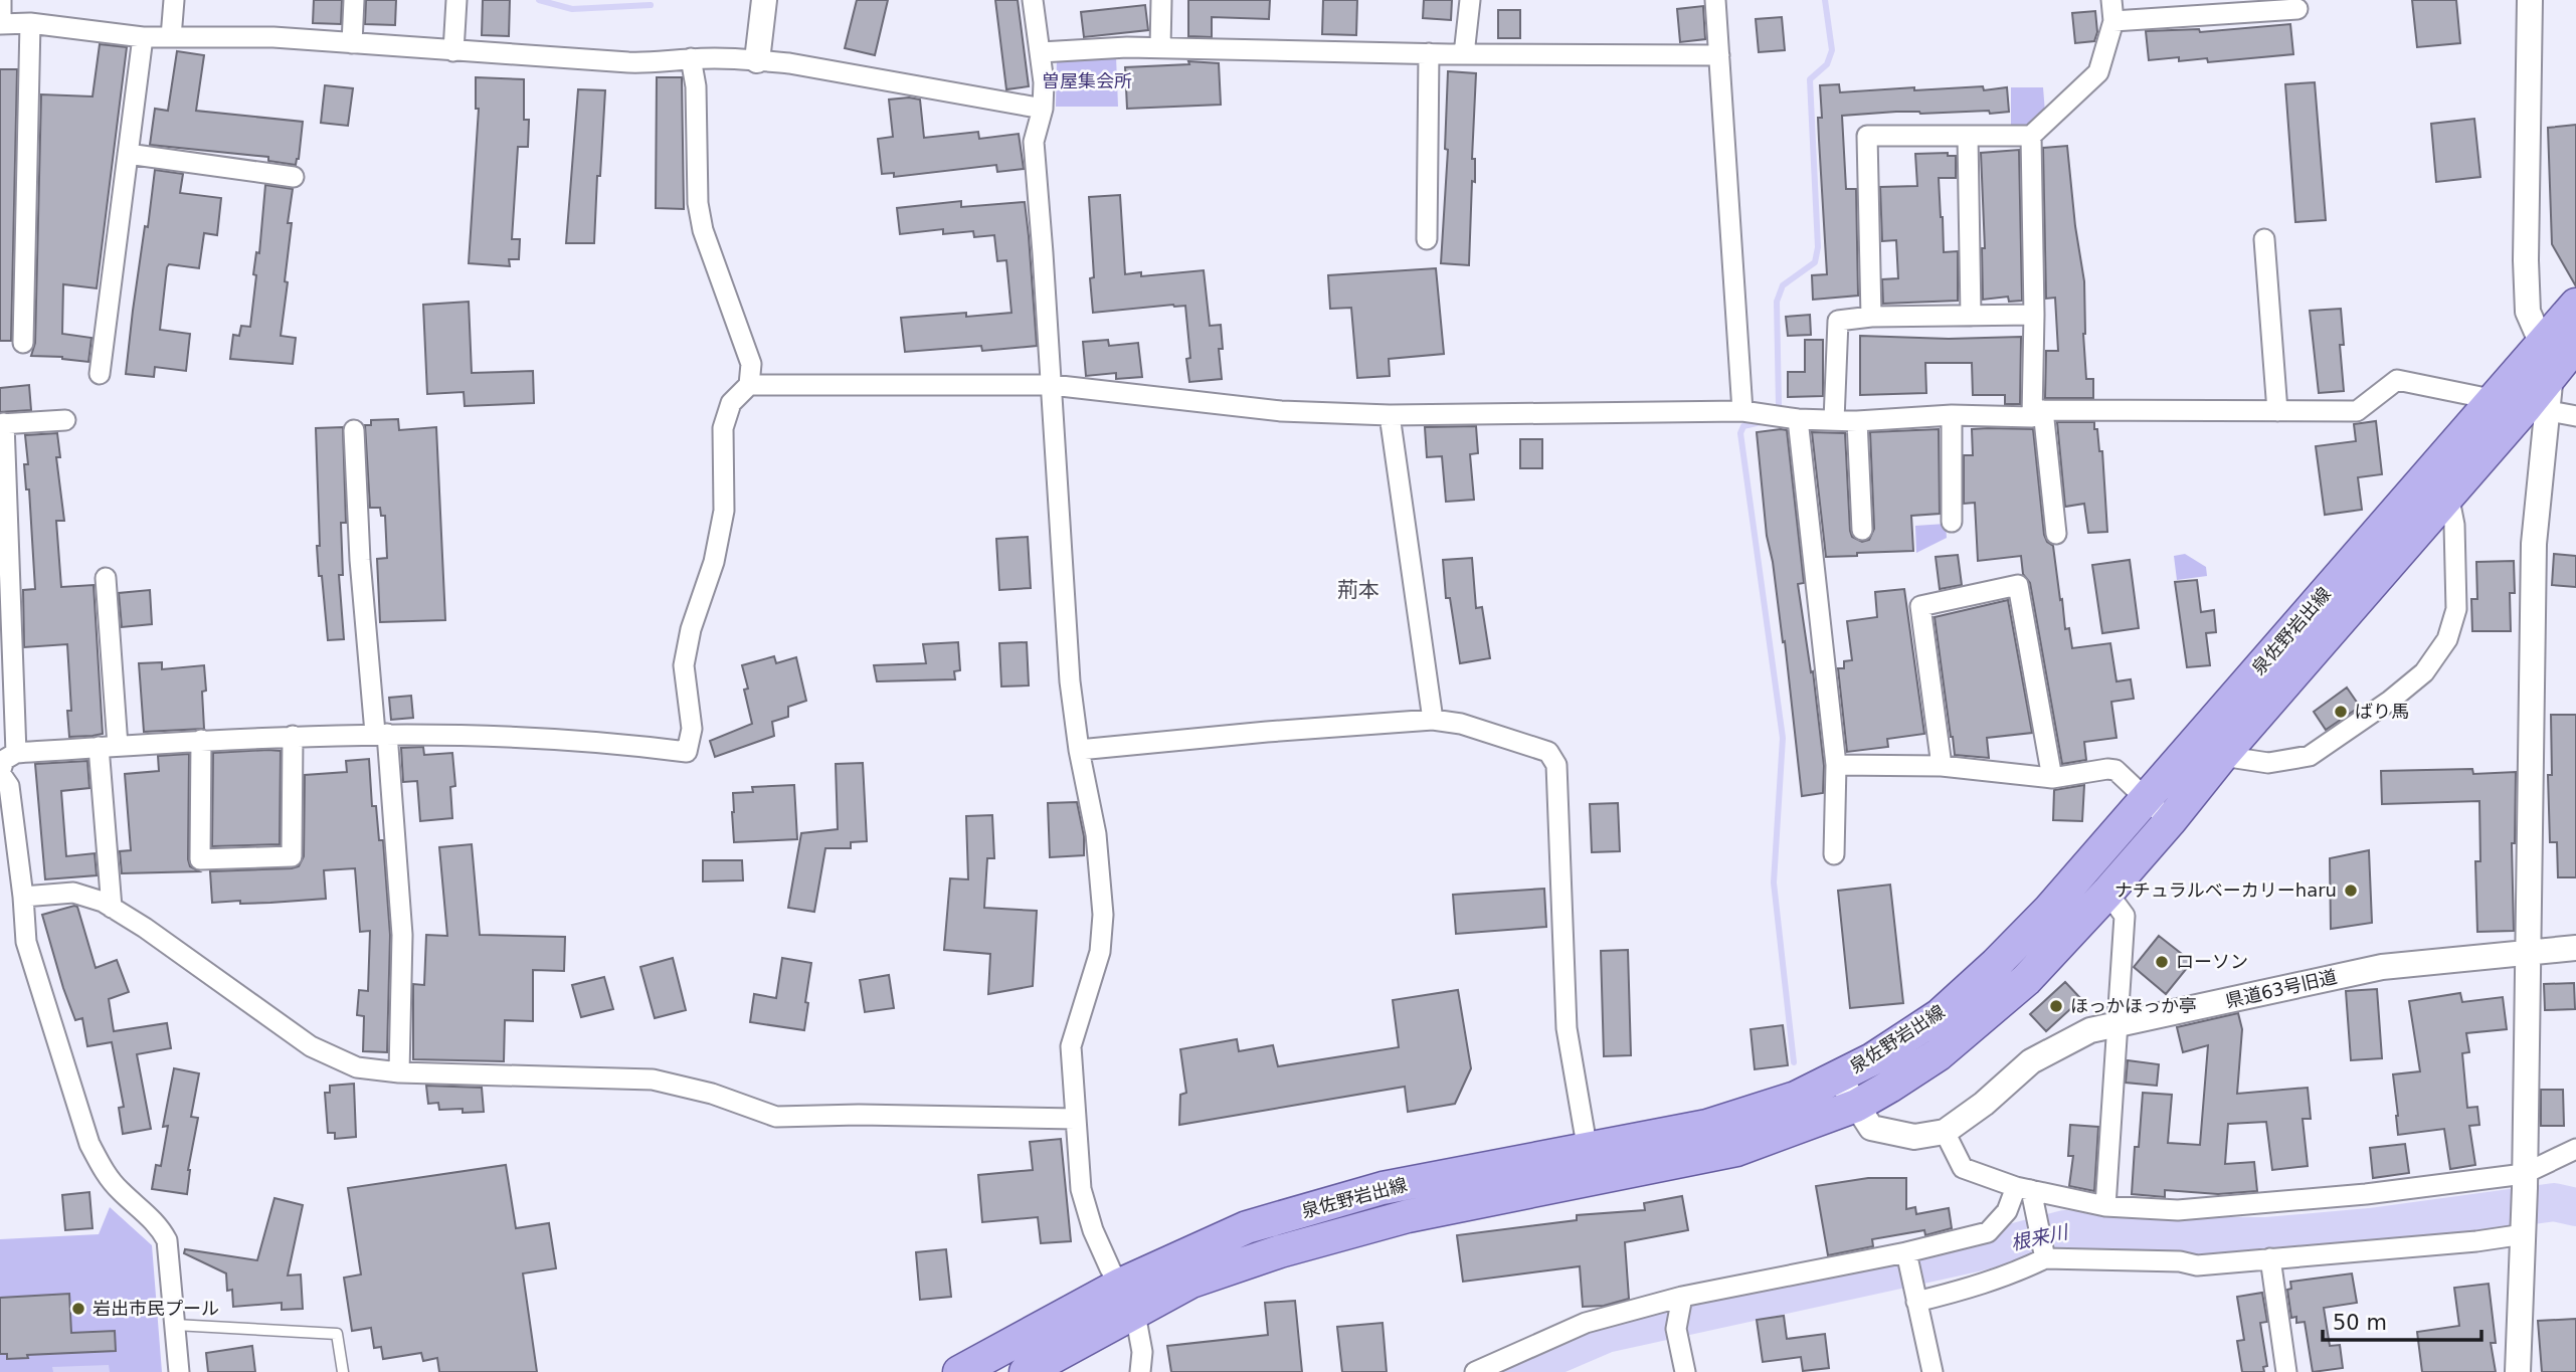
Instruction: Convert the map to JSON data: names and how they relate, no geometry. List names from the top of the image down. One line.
{"streets":{"main road":["泉佐野岩出線"],"street":["県道63号旧道"]},"crossings":[["泉佐野岩出線","県道63号旧道"]],"districts":["荊本"],"water":["根来川"],"parks":["曽屋集会所"],"places":["ばり馬","ナチュラルベーカリーharu","ローソン","ほっかほっか亭","岩出市民プール"],"scale_bar":"50 m"}
